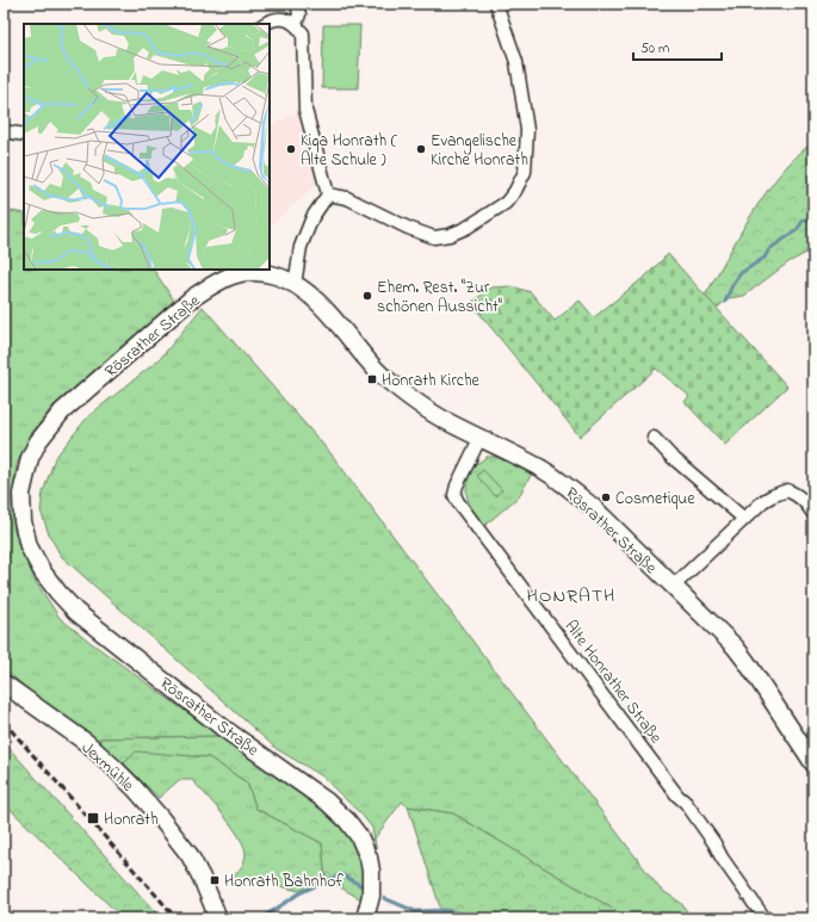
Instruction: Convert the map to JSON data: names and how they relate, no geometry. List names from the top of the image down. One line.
{"streets":{"street":["Rösrather Straße","Alte Honrather Straße","Jexmühle"]},"crossings":[["Rösrather Straße","Alte Honrather Straße"]],"districts":["HONRATH"],"places":{"other":["Kiga Honrath ( Alte Schule )","Evangelische Kirche Honrath","Ehem. Rest. \"Zur schönen Aussicht\"","Cosmetique"],"transit":["Honrath Kirche","Honrath","Honrath Bahnhof"]},"scale_bar":"50 m"}
